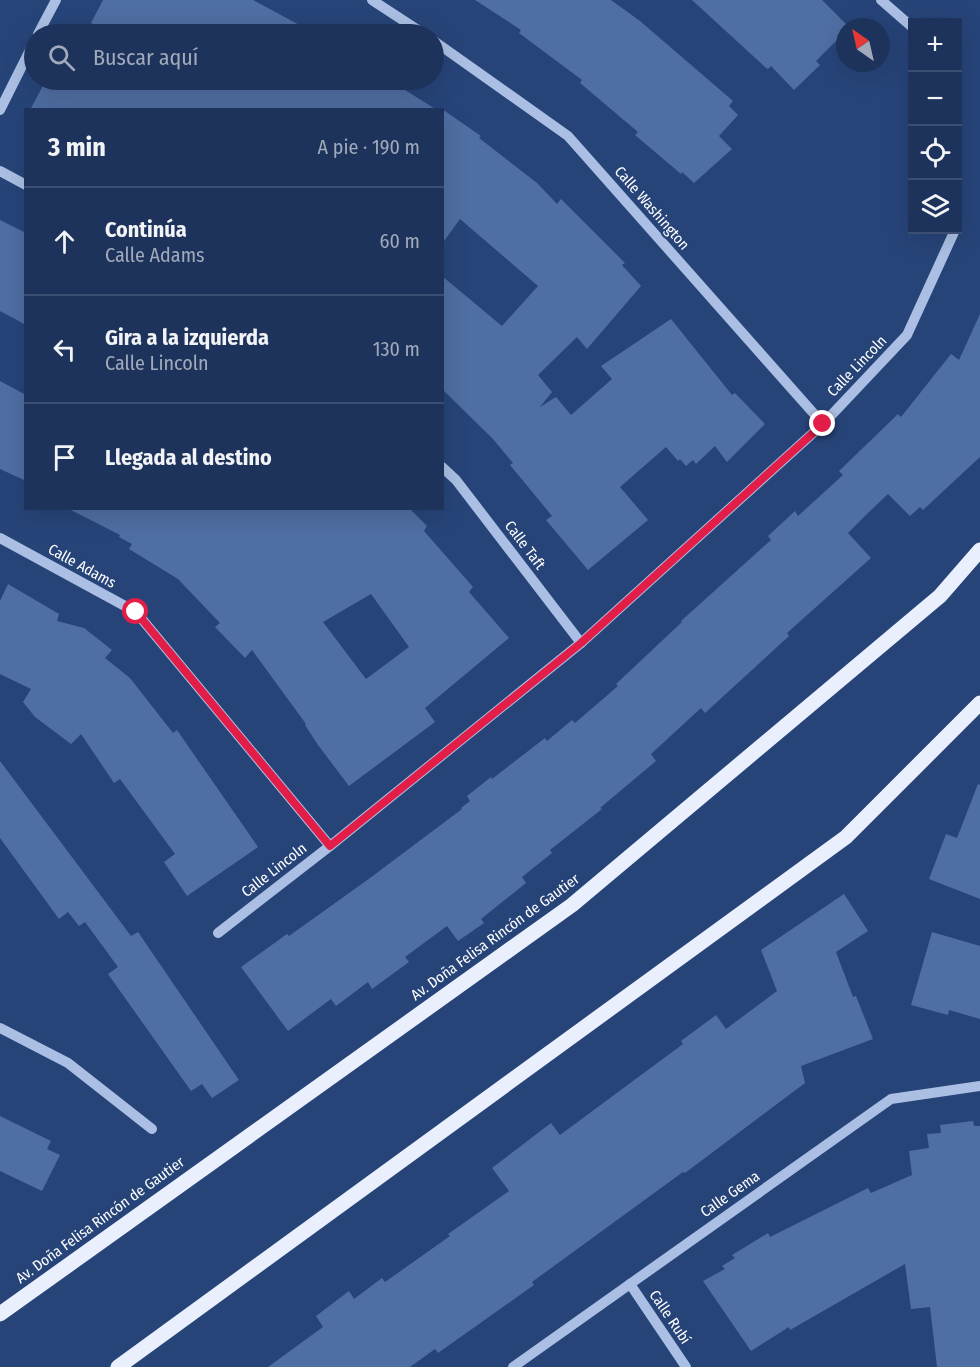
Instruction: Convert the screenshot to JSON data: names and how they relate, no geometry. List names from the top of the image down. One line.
{"streets":{"main road":["Av. Doña Felisa Rincón de Gautier"],"street":["Calle Washington","Calle Lincoln","Calle Taft","Calle Adams","Calle Gema","Calle Rubí"]},"crossings":[["Calle Washington","Calle Lincoln"],["Calle Lincoln","Calle Taft"],["Calle Lincoln","Calle Adams"],["Calle Gema","Calle Rubí"]],"north":"top left","page":{"map_buttons":["+","−"],"search":"Buscar aquí","heading":["3 min","A pie · 190 m"],"list":[["Continúa","Calle Adams","60 m"],["Gira a la izquierda","Calle Lincoln","130 m"],"Llegada al destino"]}}
